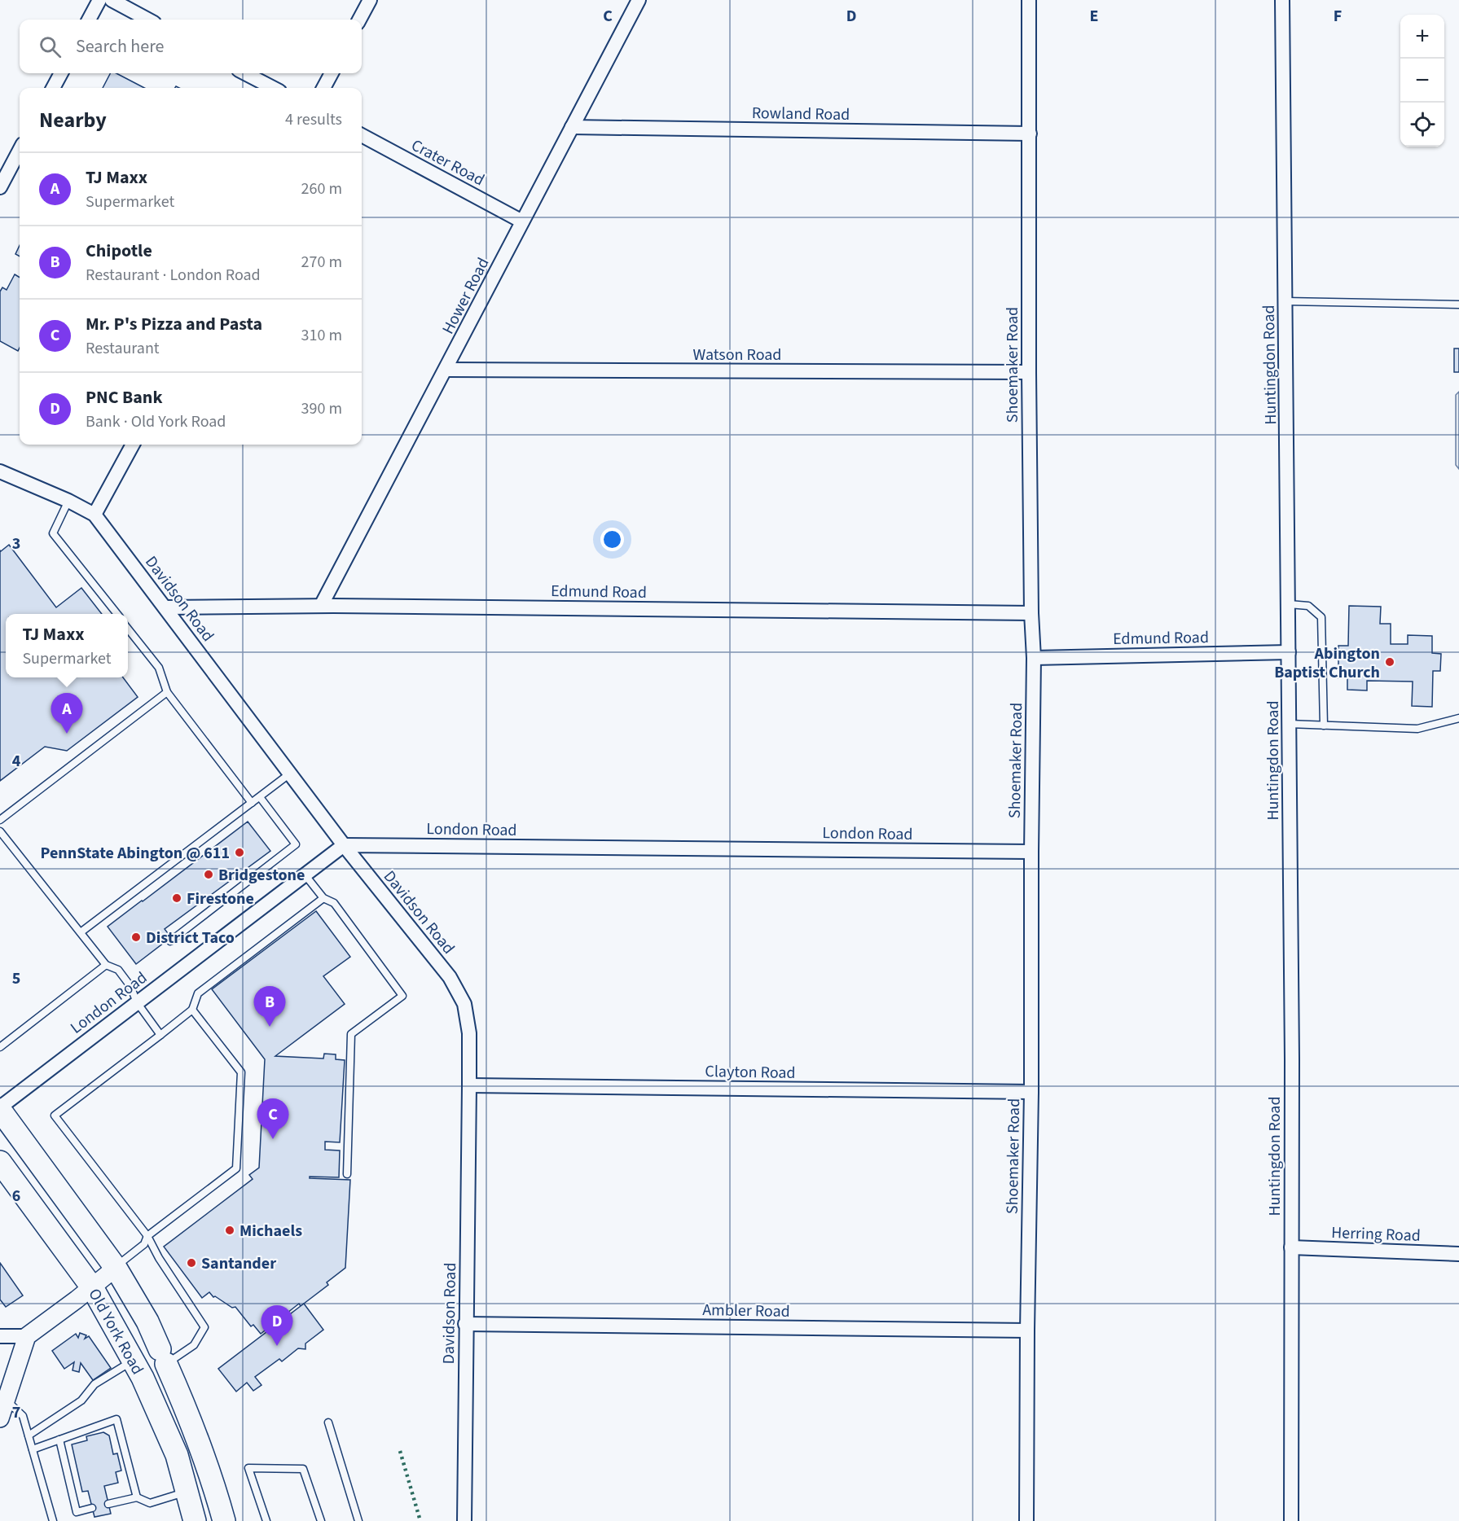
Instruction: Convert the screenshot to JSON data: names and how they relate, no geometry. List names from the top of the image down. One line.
{"streets":{"highway":["Old York Road"],"street":["Rowland Road","Crater Road","Hower Road","Watson Road","Shoemaker Road","Huntingdon Road","Edmund Road","Davidson Road","London Road","Clayton Road","Herring Road","Ambler Road"]},"crossings":[["Rowland Road","Hower Road"],["Rowland Road","Shoemaker Road"],["Crater Road","Hower Road"],["Hower Road","Watson Road"],["Hower Road","Edmund Road"],["Watson Road","Shoemaker Road"],["Shoemaker Road","Edmund Road"],["Shoemaker Road","London Road"],["Shoemaker Road","Clayton Road"],["Shoemaker Road","Ambler Road"],["Huntingdon Road","Edmund Road"],["Huntingdon Road","Herring Road"],["Edmund Road","Davidson Road"],["Davidson Road","London Road"],["Davidson Road","Clayton Road"],["Davidson Road","Ambler Road"],["London Road","Old York Road"]],"places":["Abington Baptist Church","PennState Abington @ 611","Bridgestone","Firestone","District Taco","Michaels","Santander"],"page":{"map_buttons":["+","−"],"search":"Search here","heading":["Nearby","4 results"],"list":[{"mark":"A","name":"TJ Maxx","note":"Supermarket","value":"260 m"},{"mark":"B","name":"Chipotle","note":"Restaurant · London Road","value":"270 m"},{"mark":"C","name":"Mr. P's Pizza and Pasta","note":"Restaurant","value":"310 m"},{"mark":"D","name":"PNC Bank","note":"Bank · Old York Road","value":"390 m"}],"popup":["TJ Maxx","Supermarket"],"pins":["A","B","C","D"]},"grid":{"columns":["C","D","E","F"],"rows":["3","4","5","6","7"]}}
